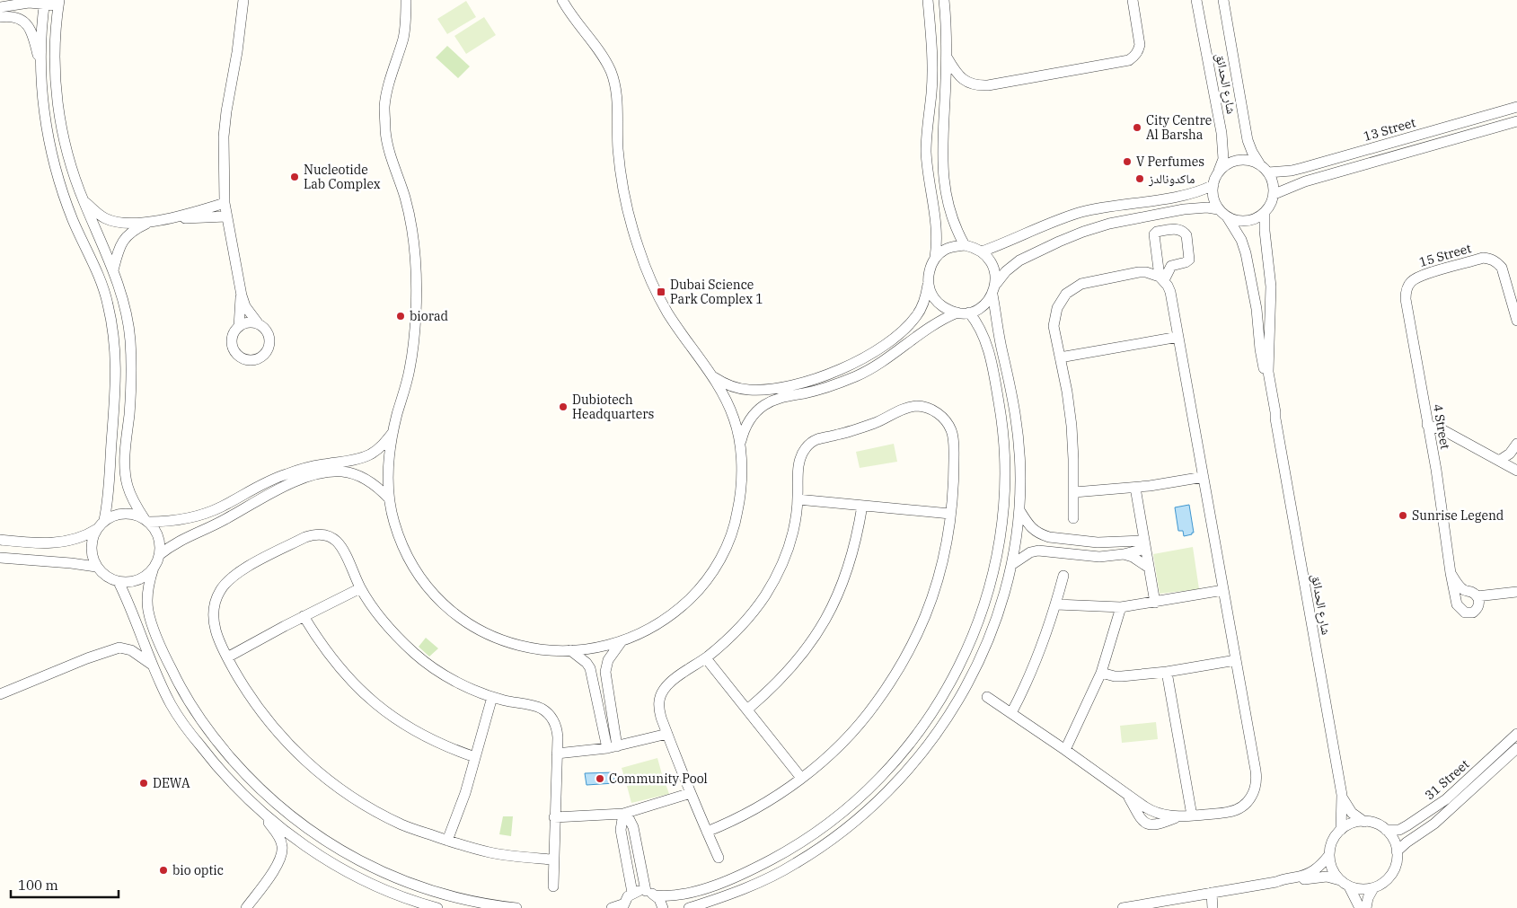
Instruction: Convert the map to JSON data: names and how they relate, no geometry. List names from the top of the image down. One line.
{"streets":{"street":["شارع الحدائق","13 Street","15 Street","4 Street","31 Street"]},"crossings":[["شارع الحدائق","13 Street"],["15 Street","4 Street"]],"places":{"other":["City Centre Al Barsha","V Perfumes","Nucleotide Lab Complex","ماكدونالدز","biorad","Dubiotech Headquarters","Sunrise Legend","Community Pool","DEWA","bio optic"],"transit":["Dubai Science Park Complex 1"]},"scale_bar":"100 m"}
